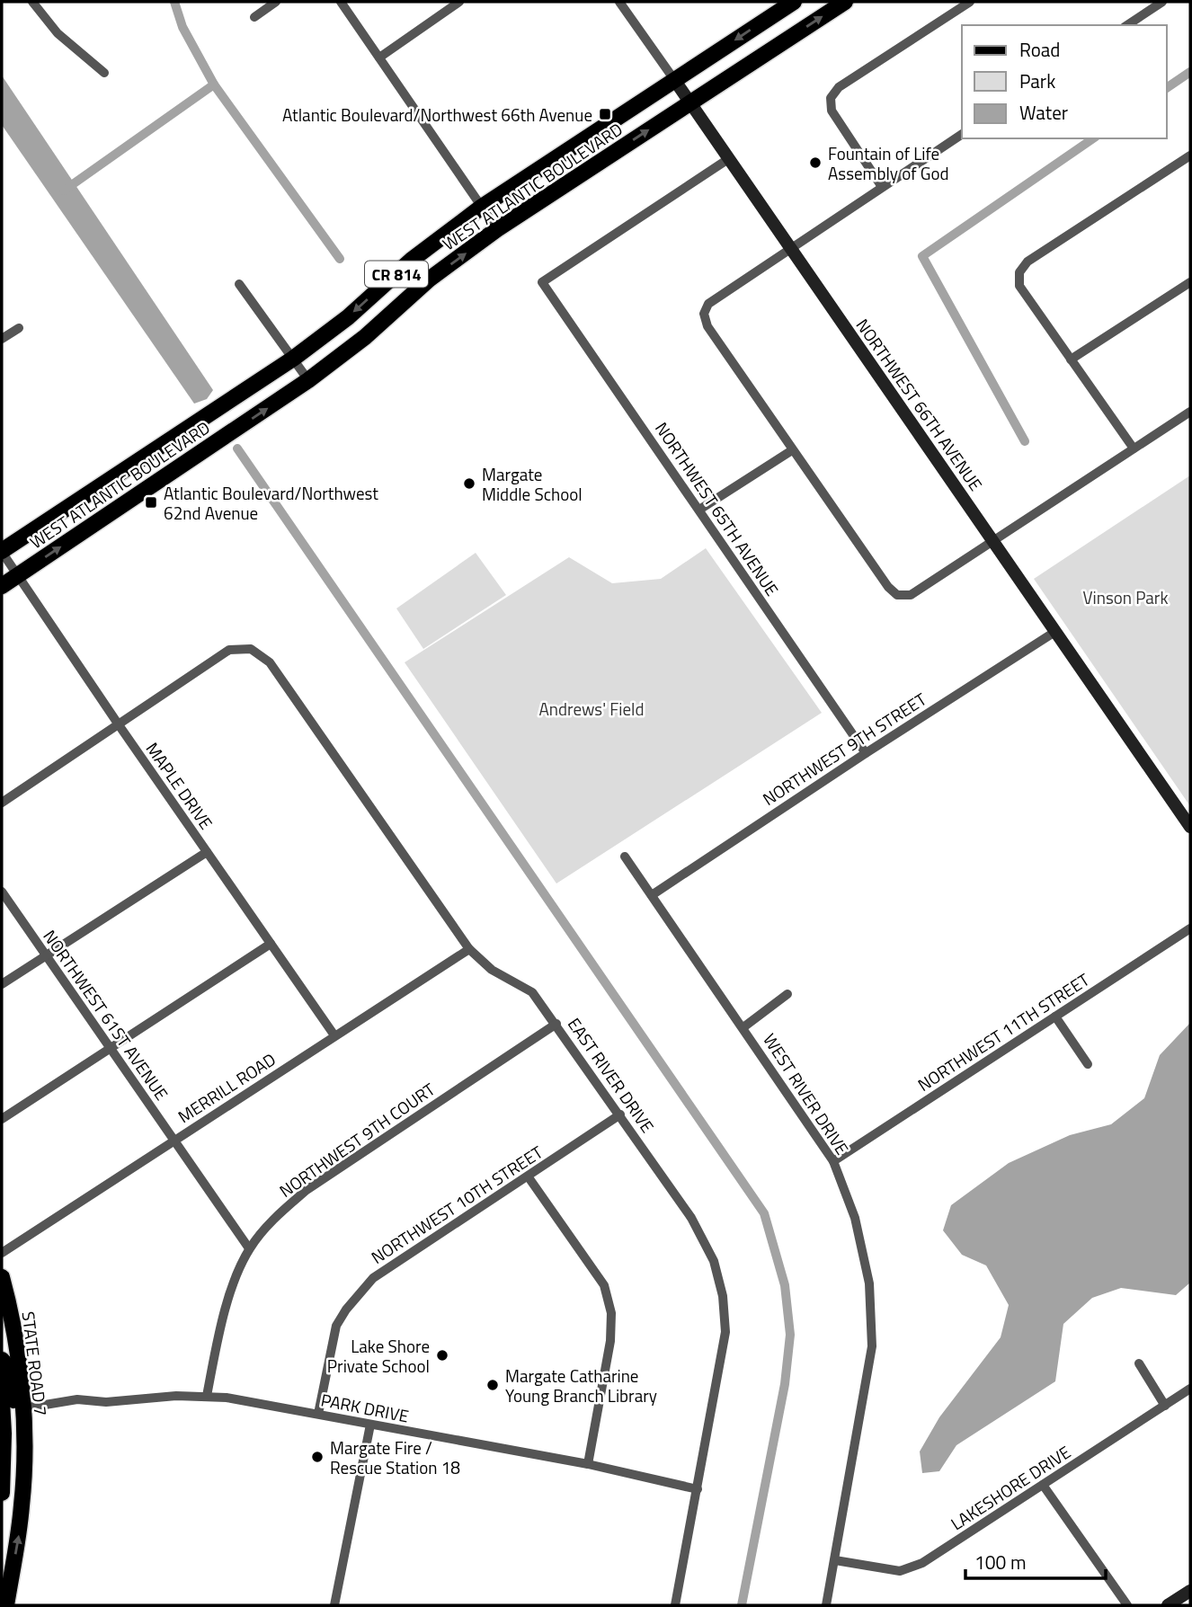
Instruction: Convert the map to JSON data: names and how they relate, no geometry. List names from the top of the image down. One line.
{"streets":{"main road":["WEST ATLANTIC BOULEVARD","CR 814","STATE ROAD 7"],"street":["NORTHWEST 66TH AVENUE","NORTHWEST 65TH AVENUE","NORTHWEST 9TH STREET","MAPLE DRIVE","NORTHWEST 61ST AVENUE","NORTHWEST 11TH STREET","EAST RIVER DRIVE","MERRILL ROAD","WEST RIVER DRIVE","NORTHWEST 9TH COURT","NORTHWEST 10TH STREET","PARK DRIVE","LAKESHORE DRIVE"]},"crossings":[["WEST ATLANTIC BOULEVARD","NORTHWEST 66TH AVENUE"],["WEST ATLANTIC BOULEVARD","MAPLE DRIVE"],["NORTHWEST 66TH AVENUE","NORTHWEST 65TH AVENUE"],["NORTHWEST 66TH AVENUE","NORTHWEST 9TH STREET"],["NORTHWEST 65TH AVENUE","NORTHWEST 9TH STREET"],["NORTHWEST 9TH STREET","WEST RIVER DRIVE"],["MAPLE DRIVE","EAST RIVER DRIVE"],["MAPLE DRIVE","MERRILL ROAD"],["NORTHWEST 61ST AVENUE","MERRILL ROAD"],["NORTHWEST 61ST AVENUE","NORTHWEST 9TH COURT"],["NORTHWEST 11TH STREET","WEST RIVER DRIVE"],["EAST RIVER DRIVE","MERRILL ROAD"],["EAST RIVER DRIVE","NORTHWEST 9TH COURT"],["EAST RIVER DRIVE","NORTHWEST 10TH STREET"],["EAST RIVER DRIVE","PARK DRIVE"],["WEST RIVER DRIVE","LAKESHORE DRIVE"],["NORTHWEST 9TH COURT","PARK DRIVE"],["NORTHWEST 10TH STREET","PARK DRIVE"],["STATE ROAD 7","PARK DRIVE"]],"parks":["Vinson Park","Andrews' Field"],"places":{"transit":["Atlantic Boulevard/Northwest 66th Avenue","Atlantic Boulevard/Northwest 62nd Avenue"],"other":["Fountain of Life Assembly of God","Margate Middle School","Lake Shore Private School","Margate Catharine Young Branch Library","Margate Fire / Rescue Station 18"]},"legend":["Road","Park","Water"],"scale_bar":"100 m"}
